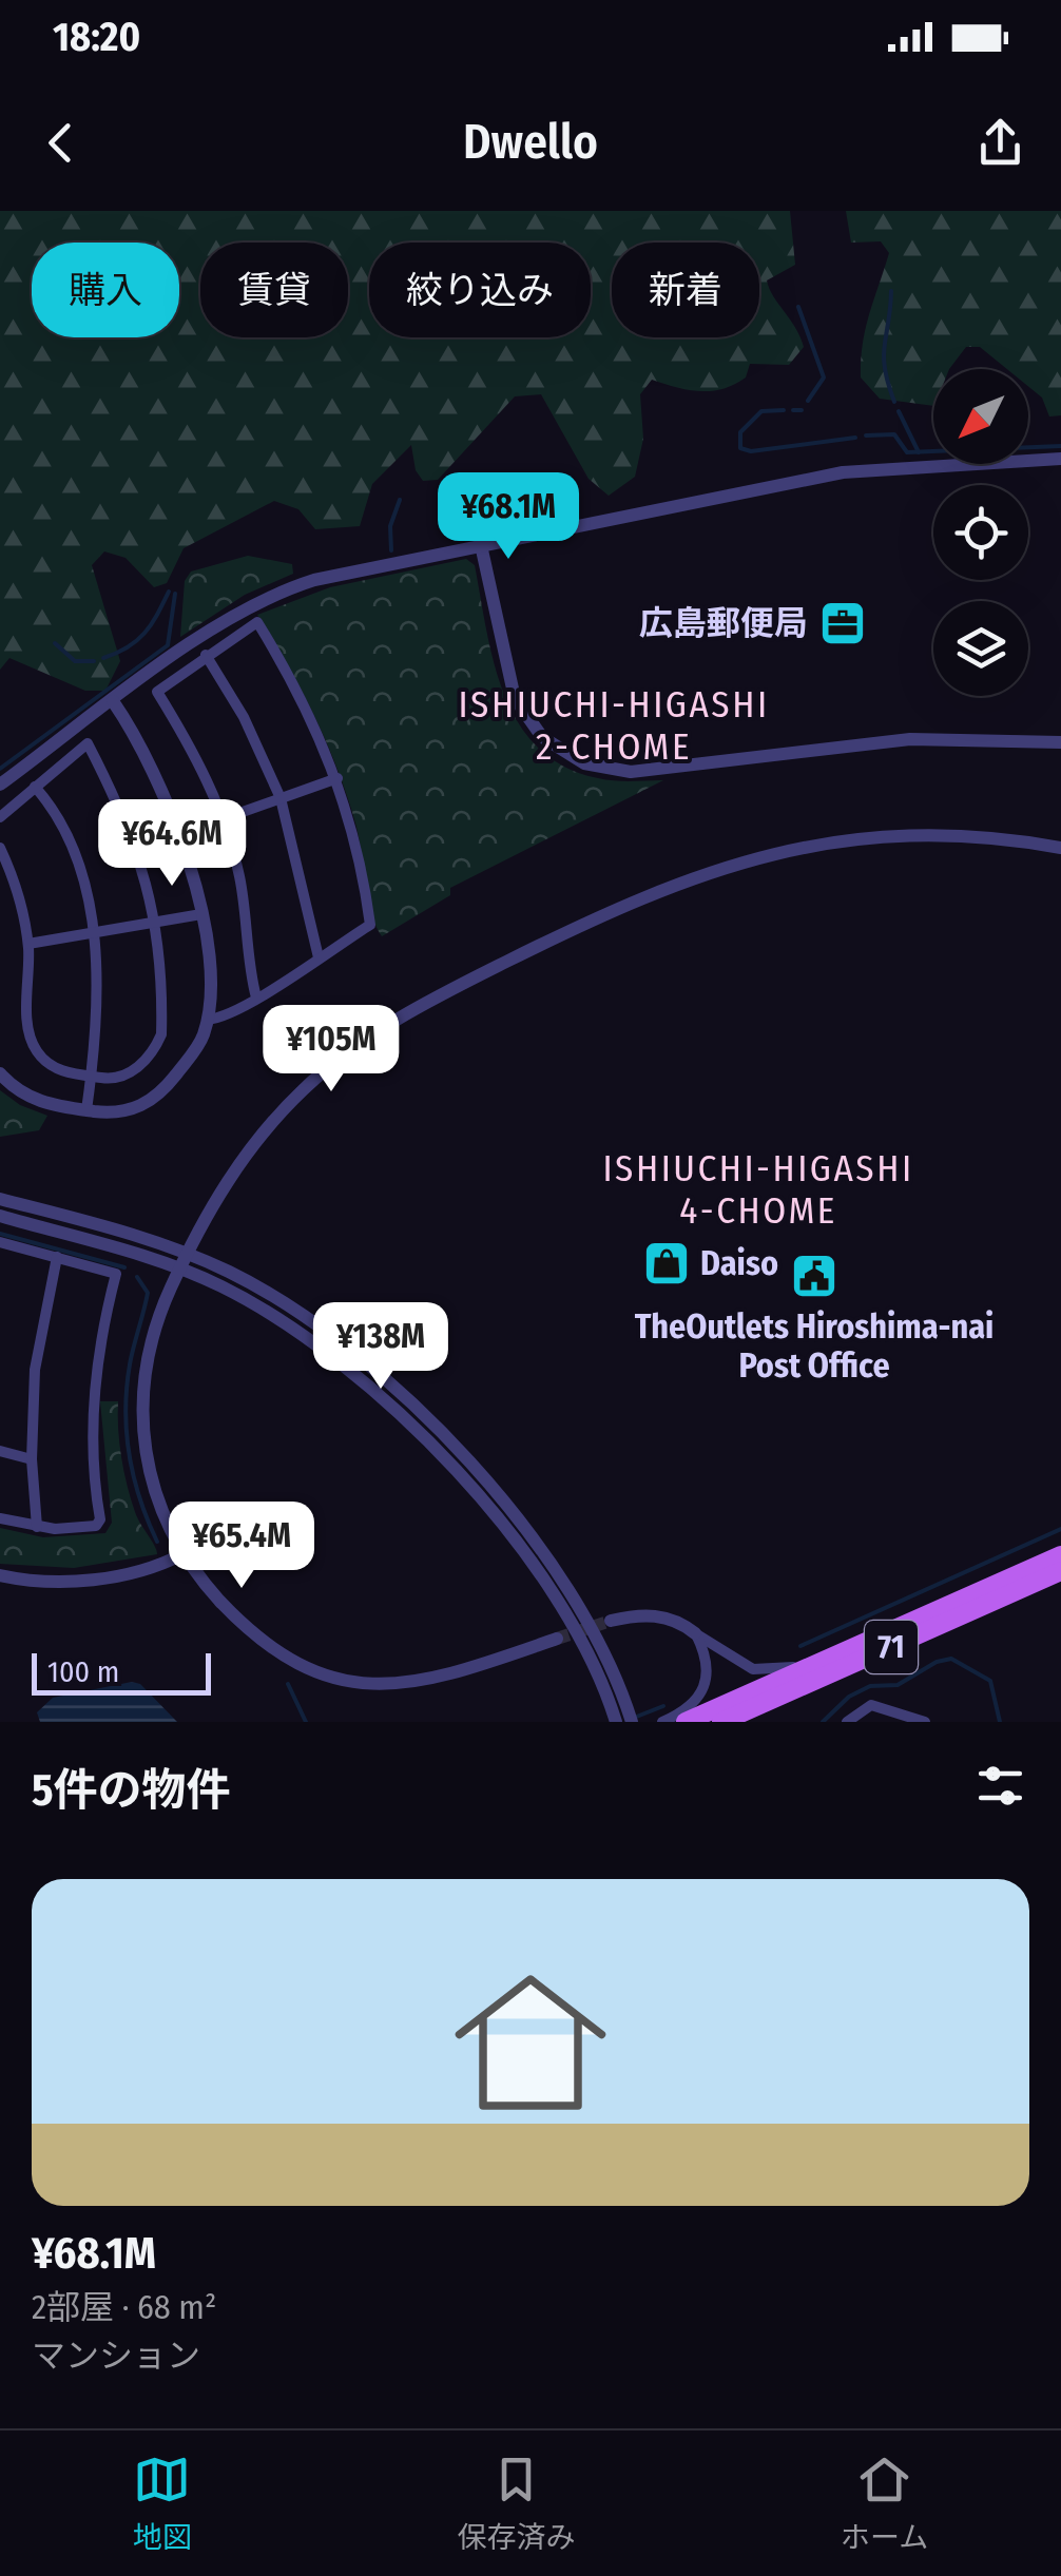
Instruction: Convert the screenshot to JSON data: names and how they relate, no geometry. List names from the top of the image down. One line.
{"streets":{"main road":["71"]},"districts":["ISHIUCHI-HIGASHI 2-CHOME","ISHIUCHI-HIGASHI 4-CHOME"],"places":{"office":["広島郵便局"],"shop":["Daiso"],"public building":["TheOutlets Hiroshima-nai Post Office"]},"scale_bar":"100 m","north":"bottom left","page":{"status":"18:20","header":"Dwello","chip":["購入","賃貸","絞り込み","新着"],"price":["¥68.1M","¥64.6M","¥105M","¥138M","¥65.4M"],"scale":"100 m","heading":"5件の物件","list":[{"name":"¥68.1M","note":"2部屋 · 68 m² · マンション"}],"tabs":["地図","保存済み","ホーム"]}}
